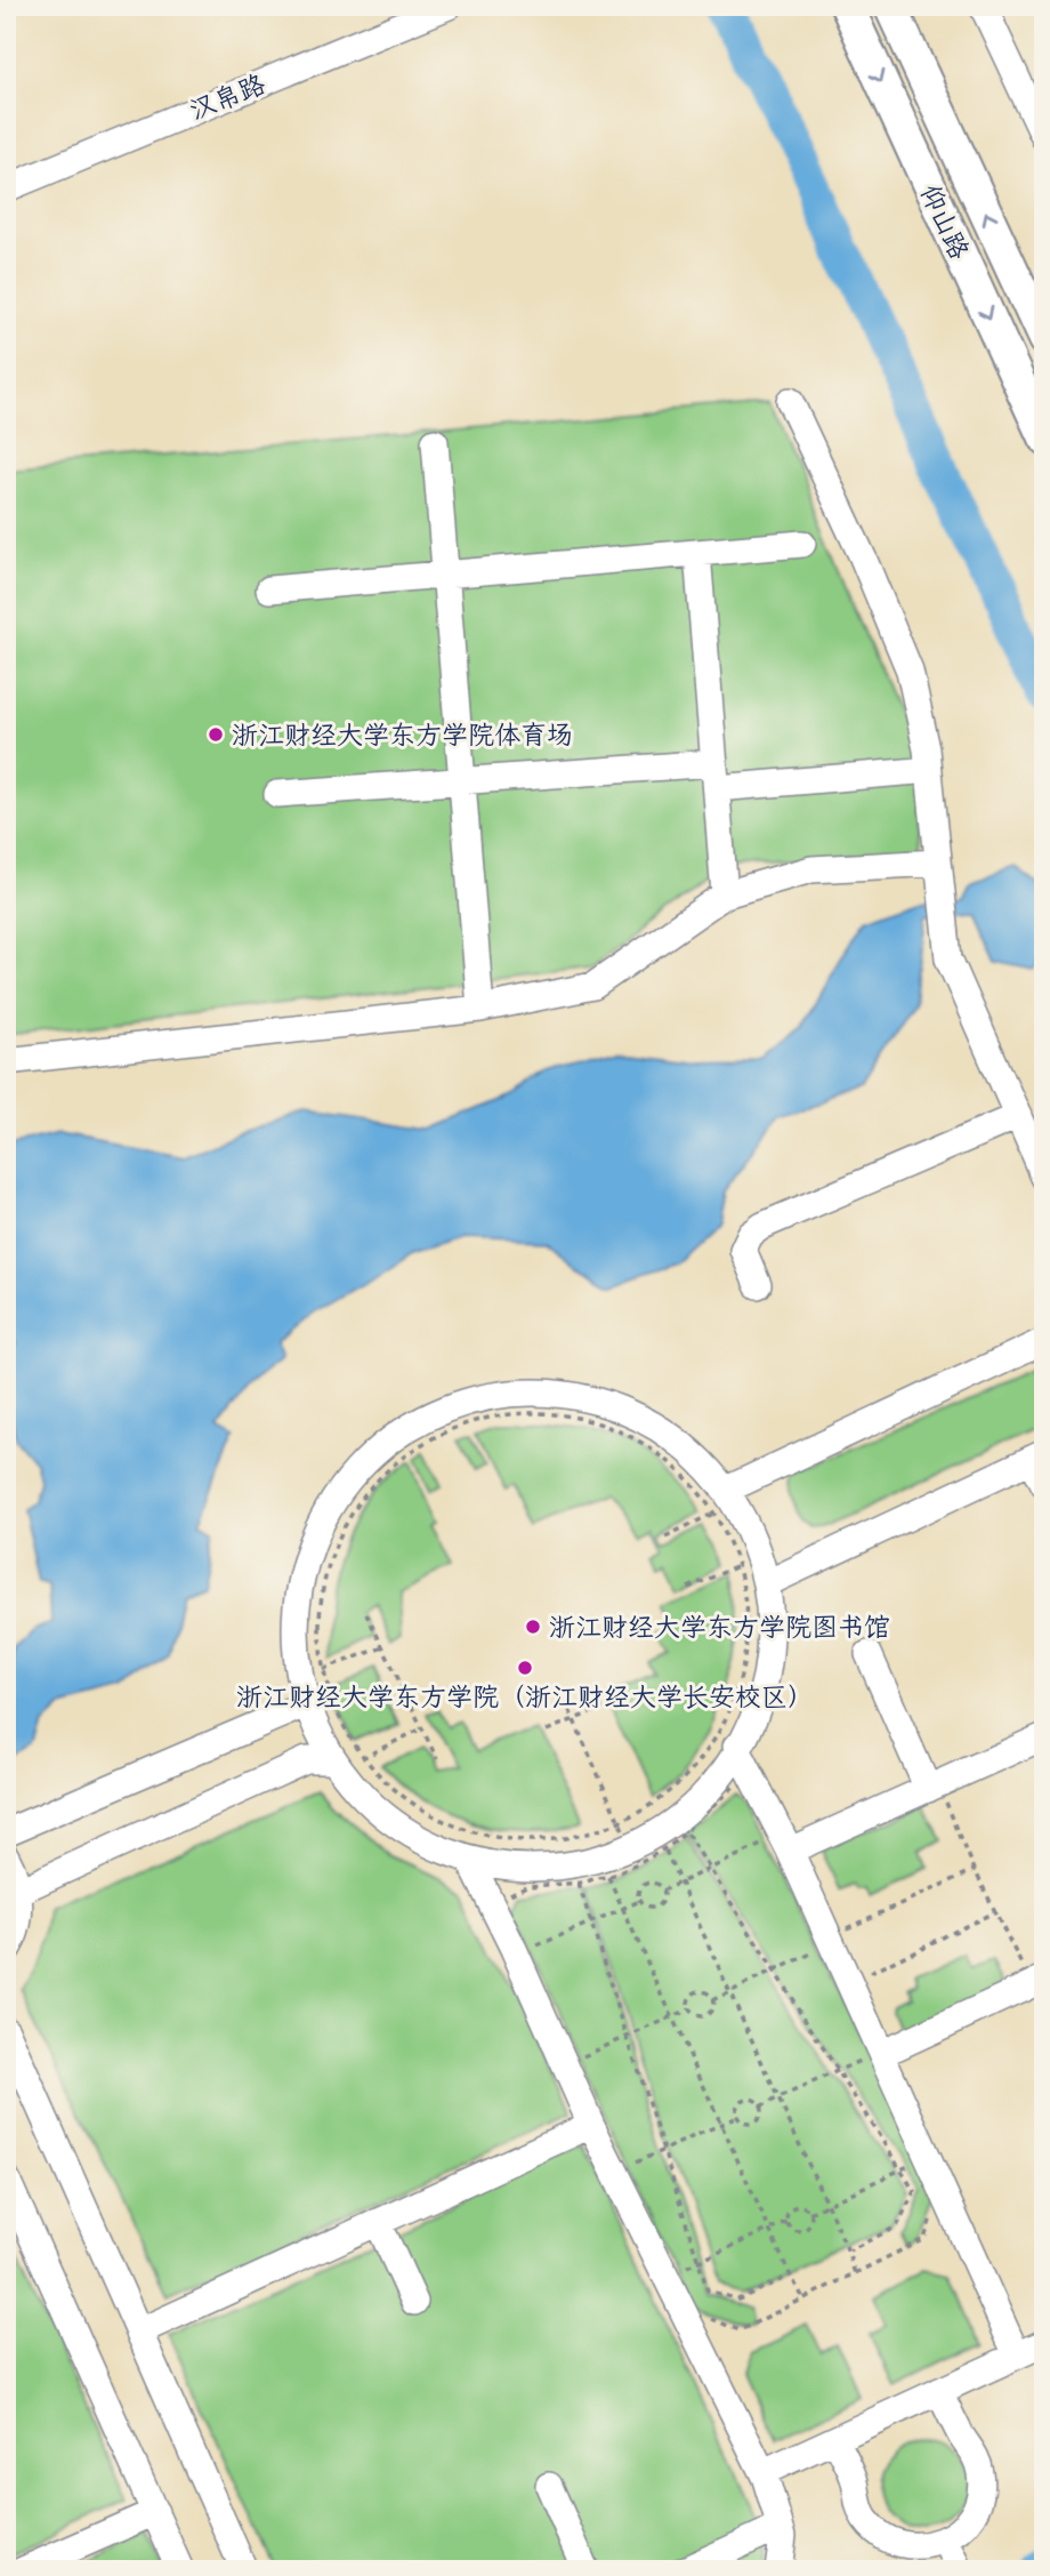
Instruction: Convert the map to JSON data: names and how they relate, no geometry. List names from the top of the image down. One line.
{"streets":{"main road":["仰山路"],"street":["汉帛路"]},"places":["浙江财经大学东方学院体育场","浙江财经大学东方学院图书馆","浙江财经大学东方学院（浙江财经大学长安校区）"]}
